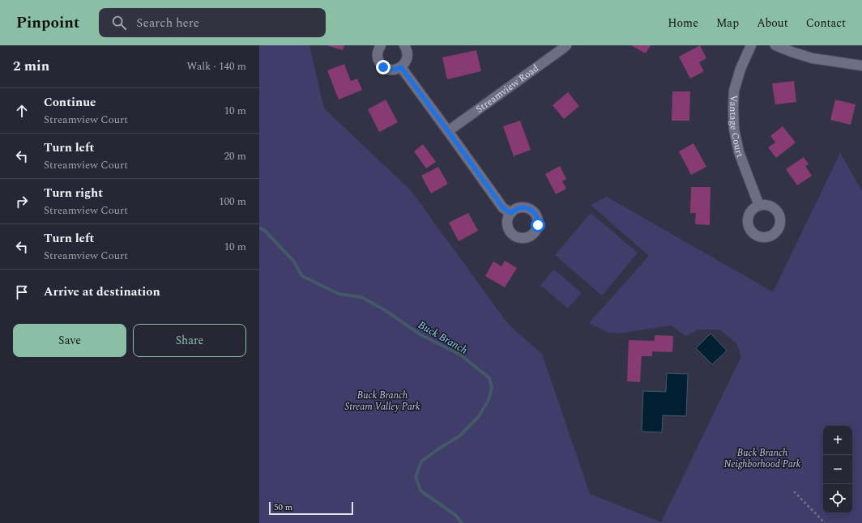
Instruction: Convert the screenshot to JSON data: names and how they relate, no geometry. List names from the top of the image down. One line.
{"streets":{"street":["Streamview Road","Vantage Court"]},"water":["Buck Branch"],"parks":["Buck Branch Stream Valley Park","Buck Branch Neighborhood Park"],"scale_bar":"50 m","page":{"header":"Pinpoint","search":"Search here","nav":["Home","Map","About","Contact"],"heading":["2 min","Walk · 140 m"],"list":[["Continue","Streamview Court","10 m"],["Turn left","Streamview Court","20 m"],["Turn right","Streamview Court","100 m"],["Turn left","Streamview Court","10 m"],"Arrive at destination"],"buttons":["Save","Share"],"map_buttons":["+","−"],"scale":"50 m"}}
